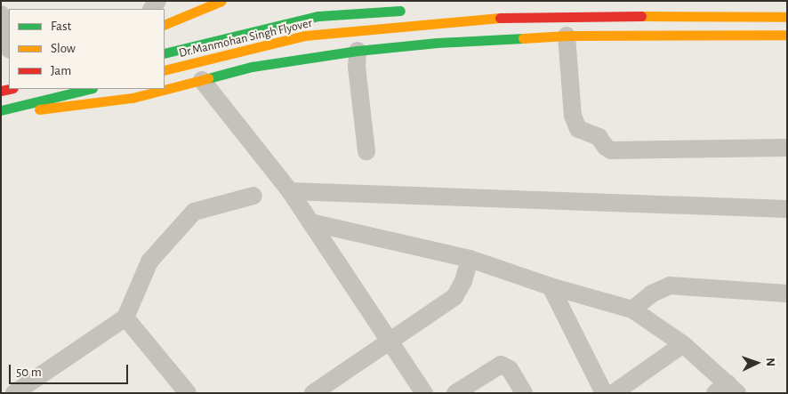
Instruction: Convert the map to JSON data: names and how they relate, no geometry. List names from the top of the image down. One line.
{"streets":{"main road":["Dr.Manmohan Singh Flyover"]},"legend":["Fast","Slow","Jam"],"scale_bar":"50 m","north":"right"}
